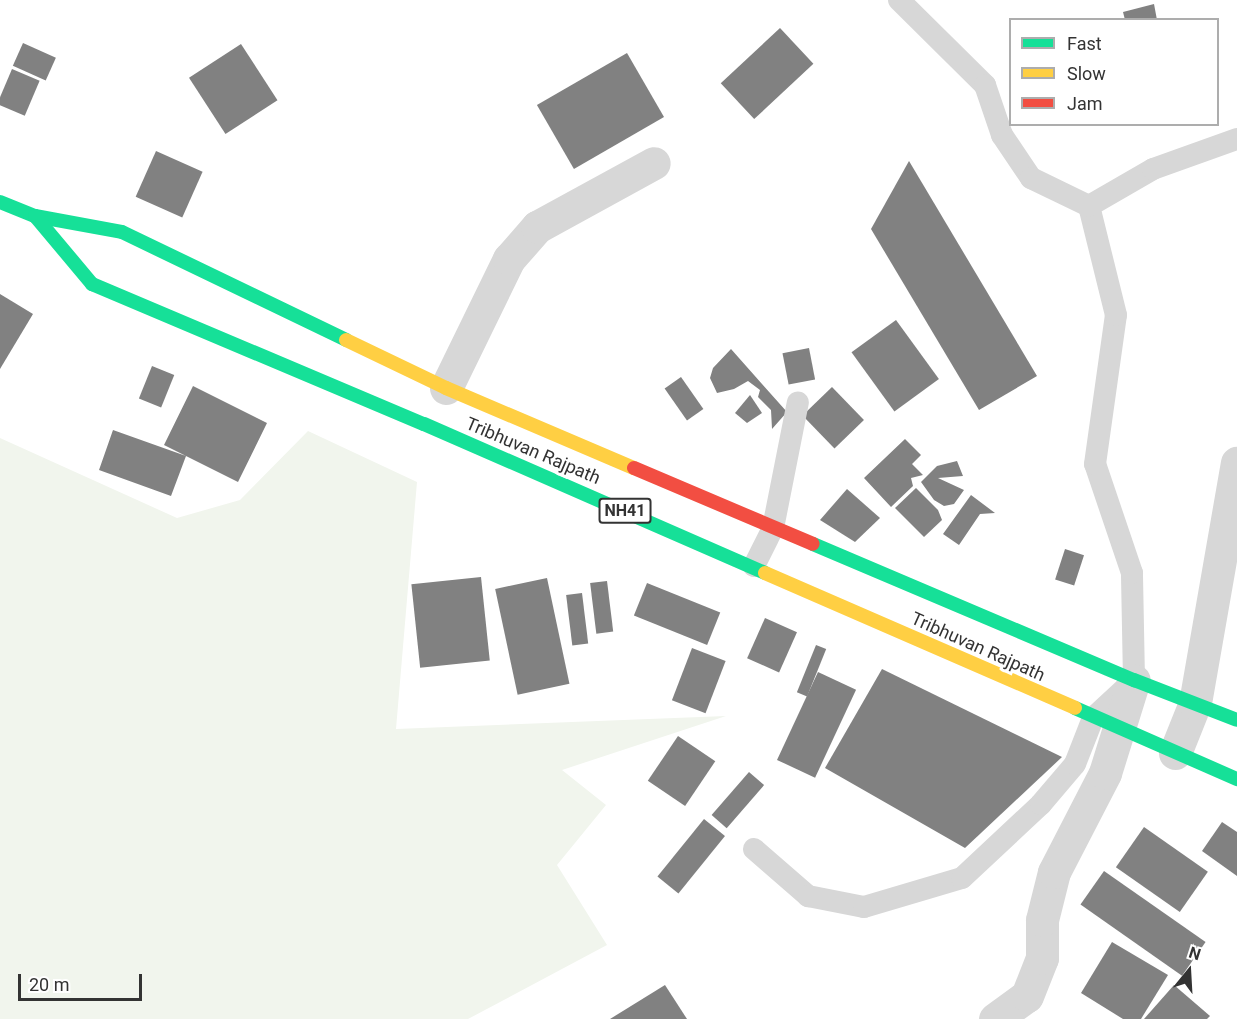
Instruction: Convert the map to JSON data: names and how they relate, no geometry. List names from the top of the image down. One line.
{"streets":{"highway":["Tribhuvan Rajpath","NH41"]},"legend":["Fast","Slow","Jam"],"scale_bar":"20 m","north":"top"}
